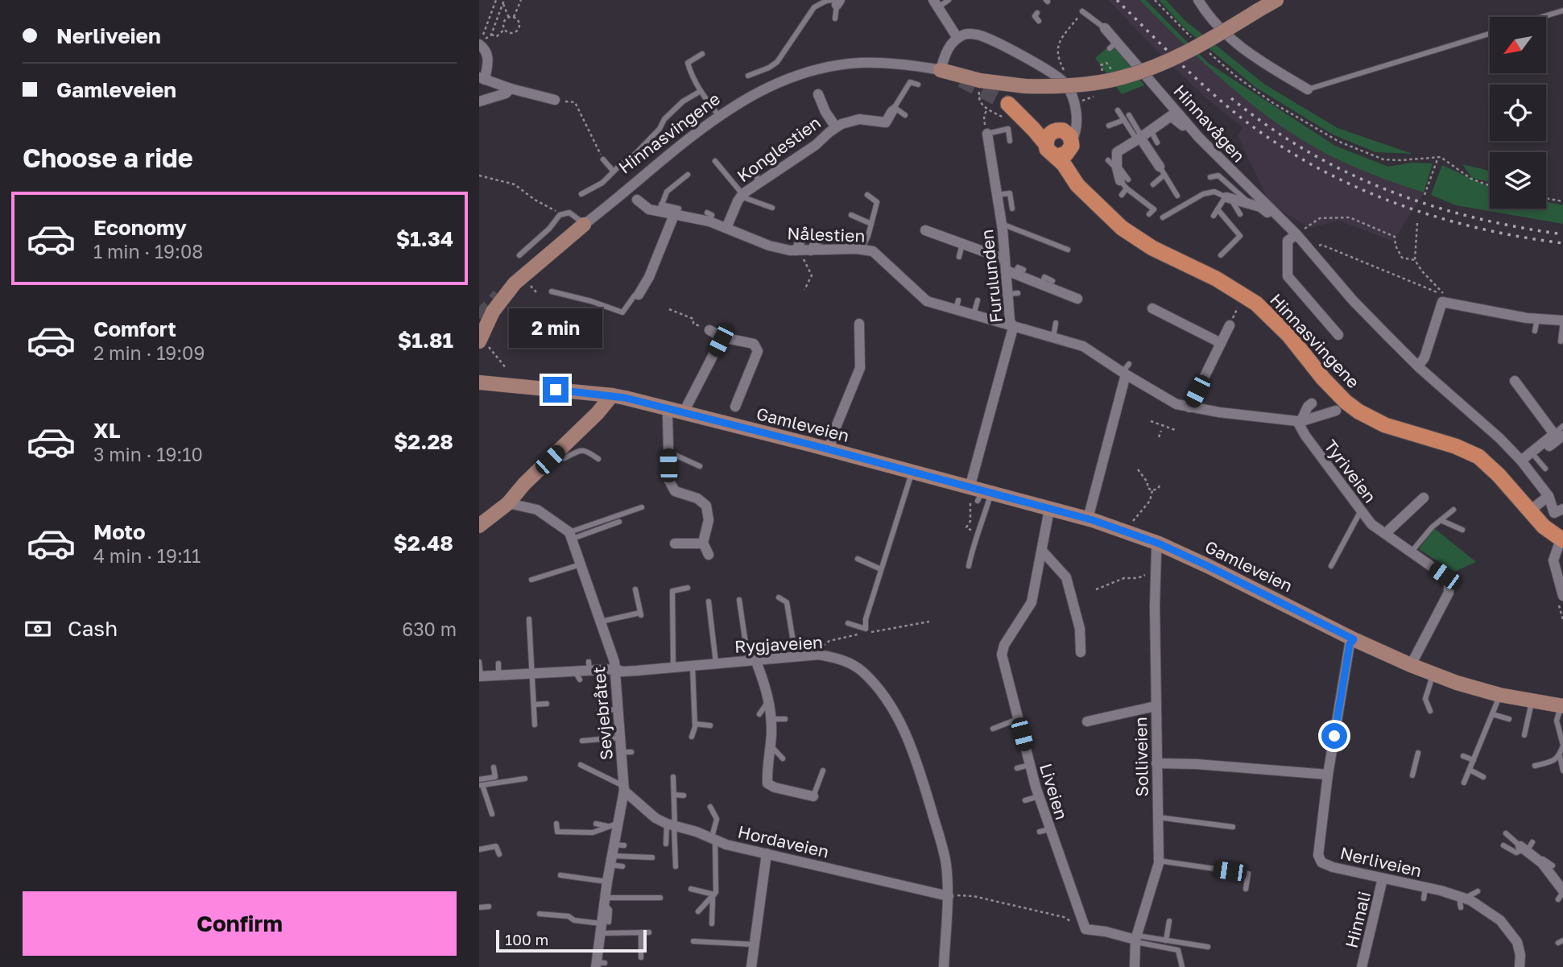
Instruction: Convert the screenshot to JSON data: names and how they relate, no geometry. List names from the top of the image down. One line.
{"streets":{"main road":["Hinnasvingene"],"street":["Hinnavågen","Konglestien","Nålestien","Furulunden","Gamleveien","Tyriveien","Rygjaveien","Sevjebråtet","Solliveien","Liveien","Hordaveien","Nerliveien","Hinnali"]},"crossings":[["Konglestien","Nålestien"],["Nålestien","Furulunden"],["Nålestien","Tyriveien"],["Gamleveien","Tyriveien"],["Gamleveien","Solliveien"],["Gamleveien","Liveien"],["Gamleveien","Nerliveien"],["Rygjaveien","Sevjebråtet"],["Rygjaveien","Hordaveien"],["Sevjebråtet","Hordaveien"],["Nerliveien","Hinnali"]],"scale_bar":"100 m","north":"bottom left","page":{"banner":["Nerliveien","Gamleveien"],"heading":"Choose a ride","list":[{"name":"Economy","note":"1 min · 19:08","value":"$1.34"},{"name":"Comfort","note":"2 min · 19:09","value":"$1.81"},{"name":"XL","note":"3 min · 19:10","value":"$2.28"},{"name":"Moto","note":"4 min · 19:11","value":"$2.48"}],"bubble":"2 min","pay":["Cash","630 m"],"buttons":"Confirm","scale":"100 m"}}
